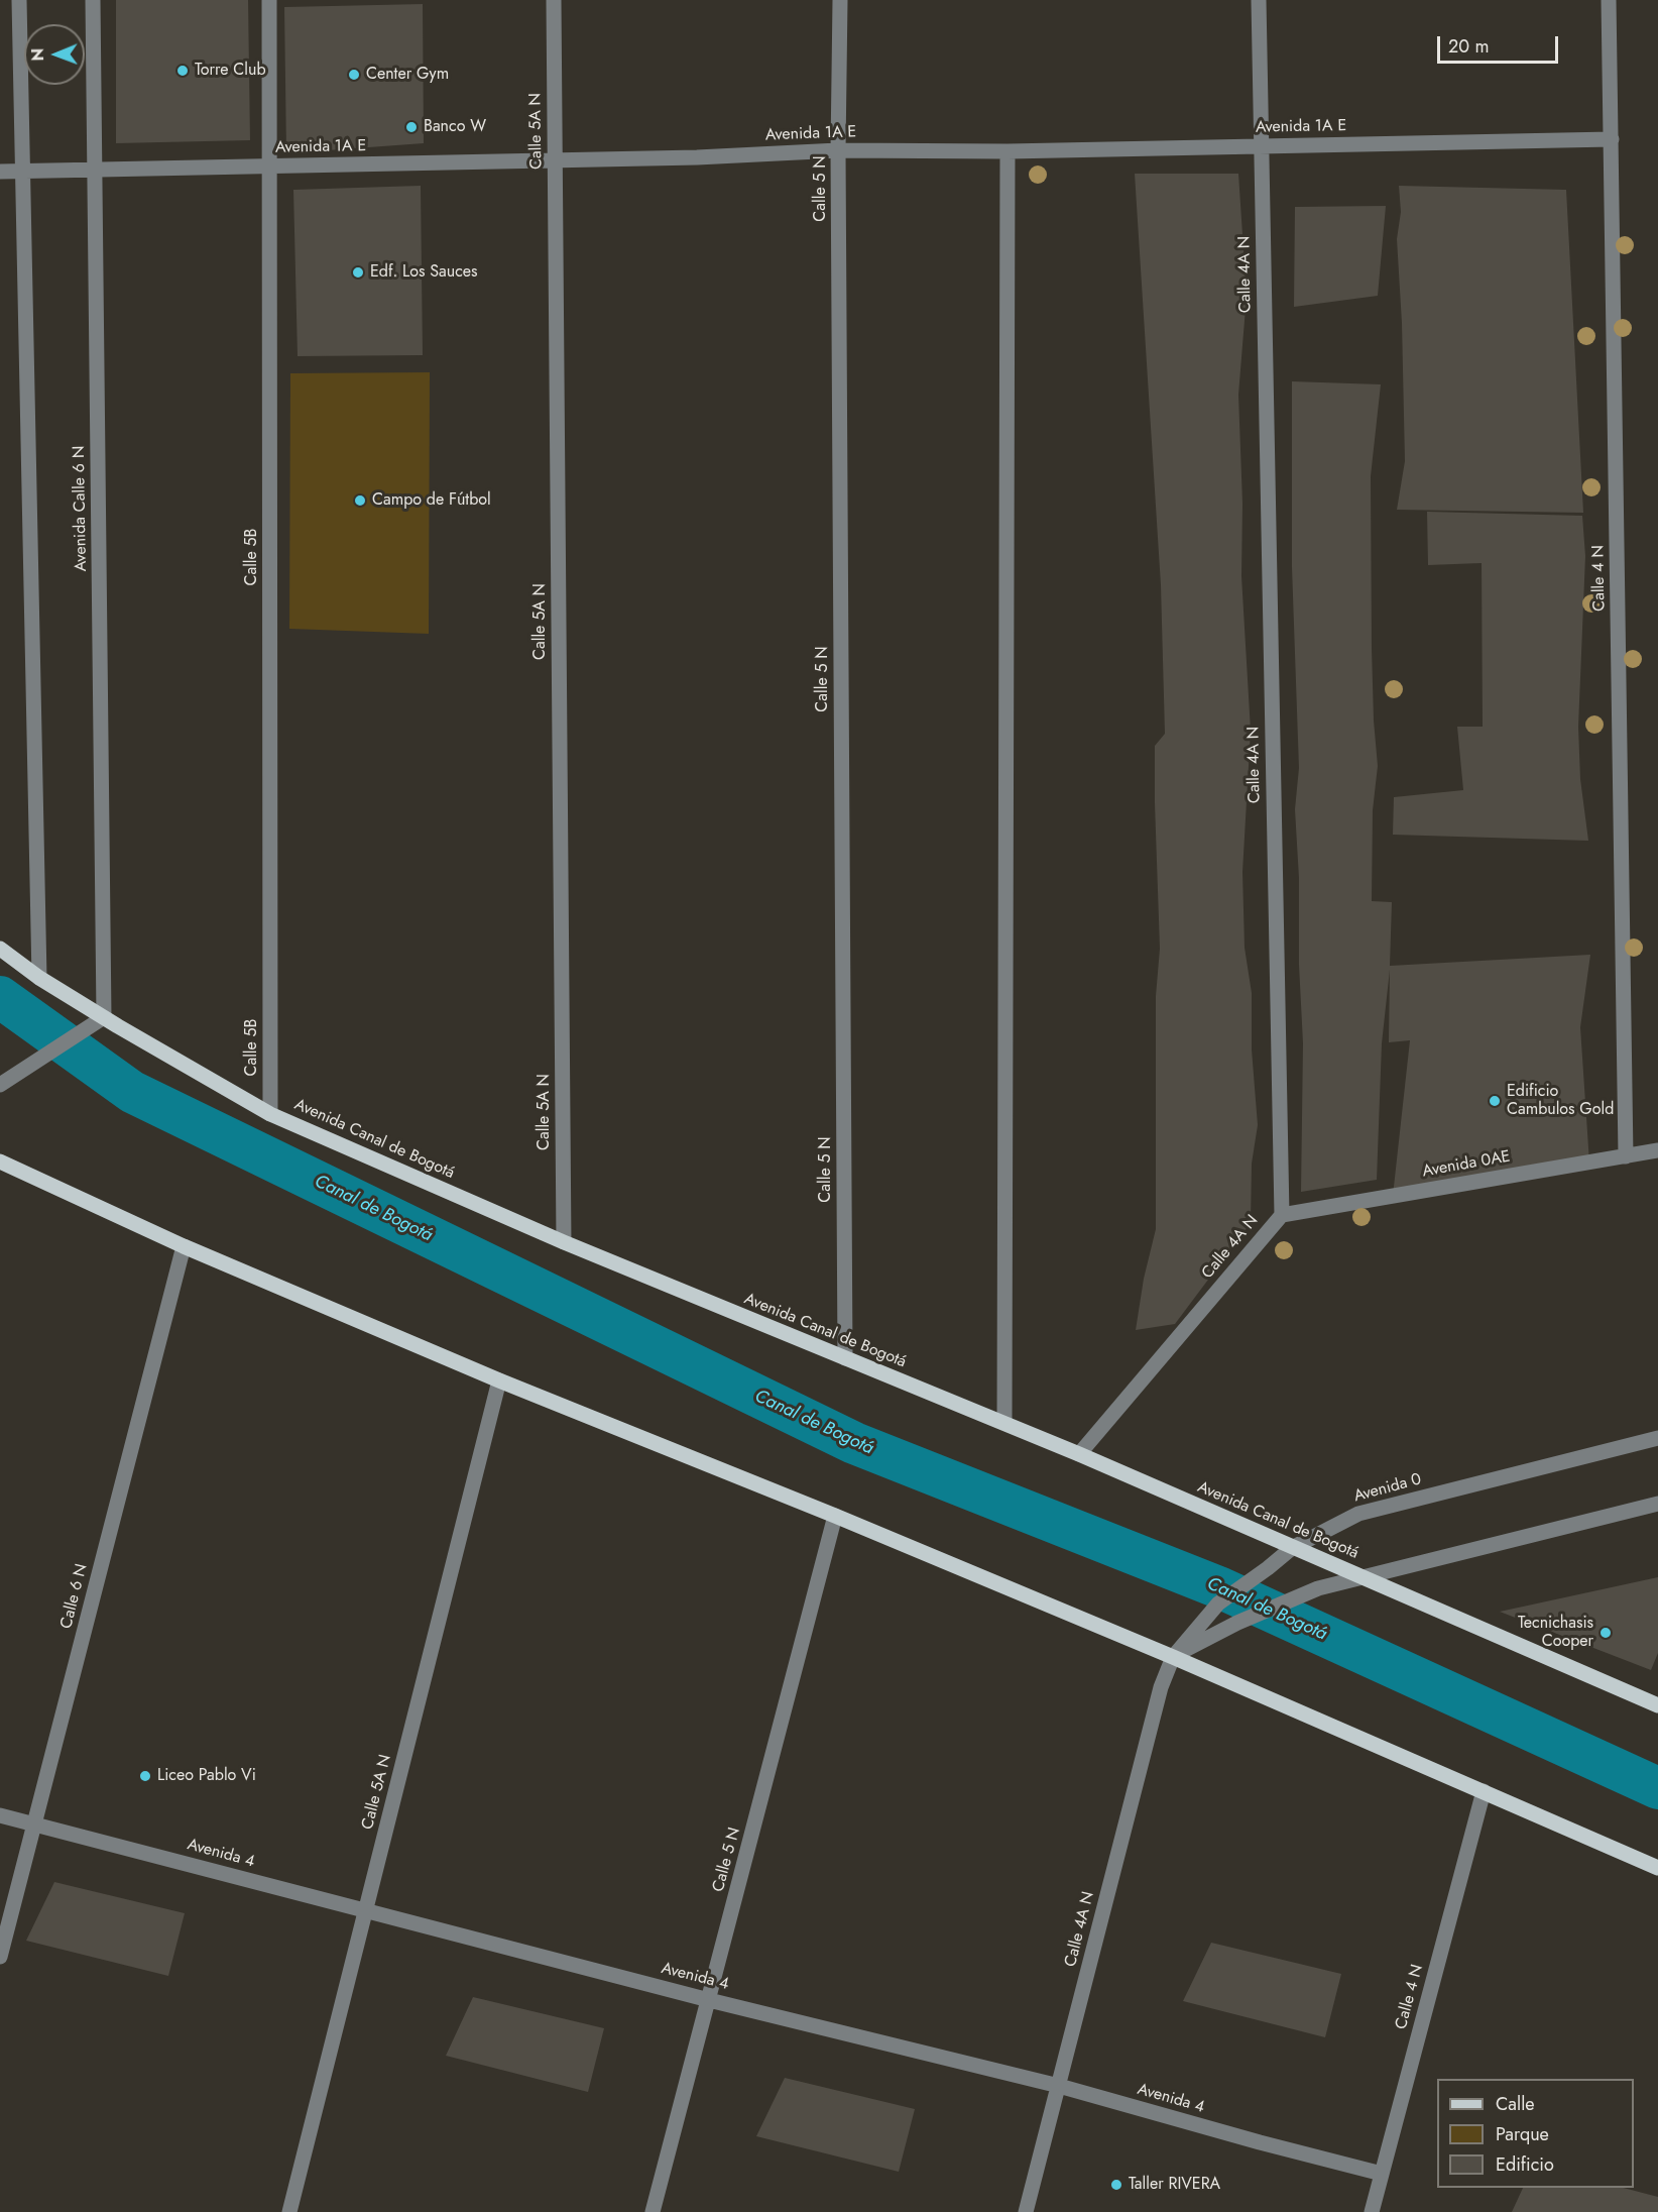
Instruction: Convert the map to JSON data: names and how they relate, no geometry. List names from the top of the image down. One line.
{"streets":{"main road":["Avenida Canal de Bogotá"],"street":["Avenida 1A E","Calle 5A N","Calle 5 N","Calle 4A N","Avenida Calle 6 N","Calle 5B","Calle 4 N","Avenida 0AE","Avenida 0","Calle 6 N","Avenida 4"]},"crossings":[["Avenida 1A E","Calle 5A N"],["Avenida 1A E","Calle 5 N"],["Avenida 1A E","Calle 4A N"],["Avenida 1A E","Avenida Calle 6 N"],["Avenida 1A E","Calle 5B"],["Avenida 1A E","Calle 4 N"],["Calle 5A N","Avenida Canal de Bogotá"],["Calle 5A N","Avenida 4"],["Calle 5 N","Avenida Canal de Bogotá"],["Calle 5 N","Avenida 4"],["Calle 4A N","Avenida Canal de Bogotá"],["Calle 4A N","Avenida 0AE"],["Calle 4A N","Avenida 0"],["Calle 4A N","Avenida 4"],["Avenida Calle 6 N","Avenida Canal de Bogotá"],["Calle 5B","Avenida Canal de Bogotá"],["Calle 4 N","Avenida 0AE"],["Calle 4 N","Avenida 4"],["Avenida Canal de Bogotá","Avenida 0"],["Calle 6 N","Avenida 4"]],"water":["Canal de Bogotá"],"places":["Torre Club","Center Gym","Banco W","Edf. Los Sauces","Campo de Fútbol","Edificio Cambulos Gold","Tecnichasis Cooper","Liceo Pablo Vi","Taller RIVERA"],"legend":["Calle","Parque","Edificio"],"scale_bar":"20 m","north":"left"}
